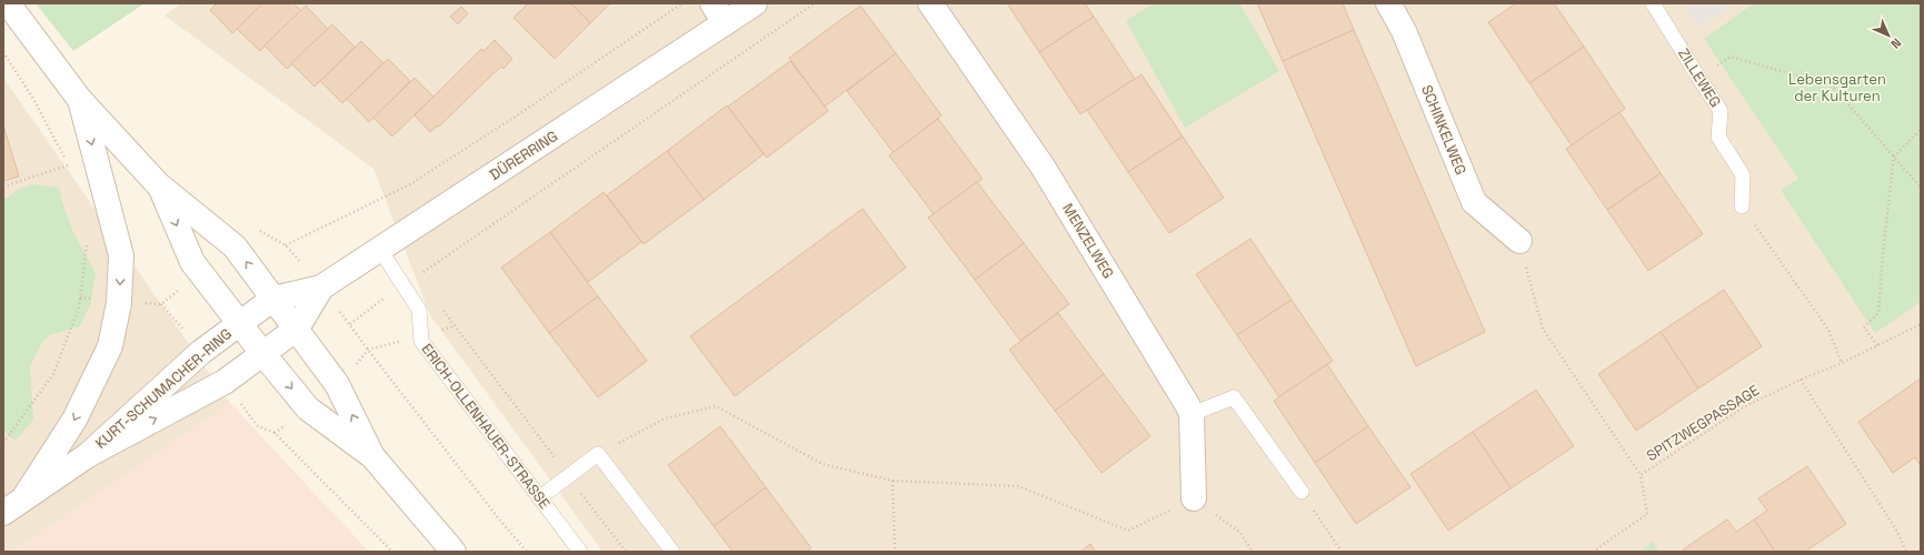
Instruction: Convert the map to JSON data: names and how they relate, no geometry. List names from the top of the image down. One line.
{"streets":{"street":["SCHINKELWEG","DÜRERRING","MENZELWEG","KURT-SCHUMACHER-RING"],"lane":["ZILLEWEG","ERICH-OLLENHAUER-STRASSE"],"path":["SPITZWEGPASSAGE"]},"crossings":[["DÜRERRING","KURT-SCHUMACHER-RING"],["DÜRERRING","ERICH-OLLENHAUER-STRASSE"]],"parks":["Lebensgarten der Kulturen"],"north":"bottom right"}
